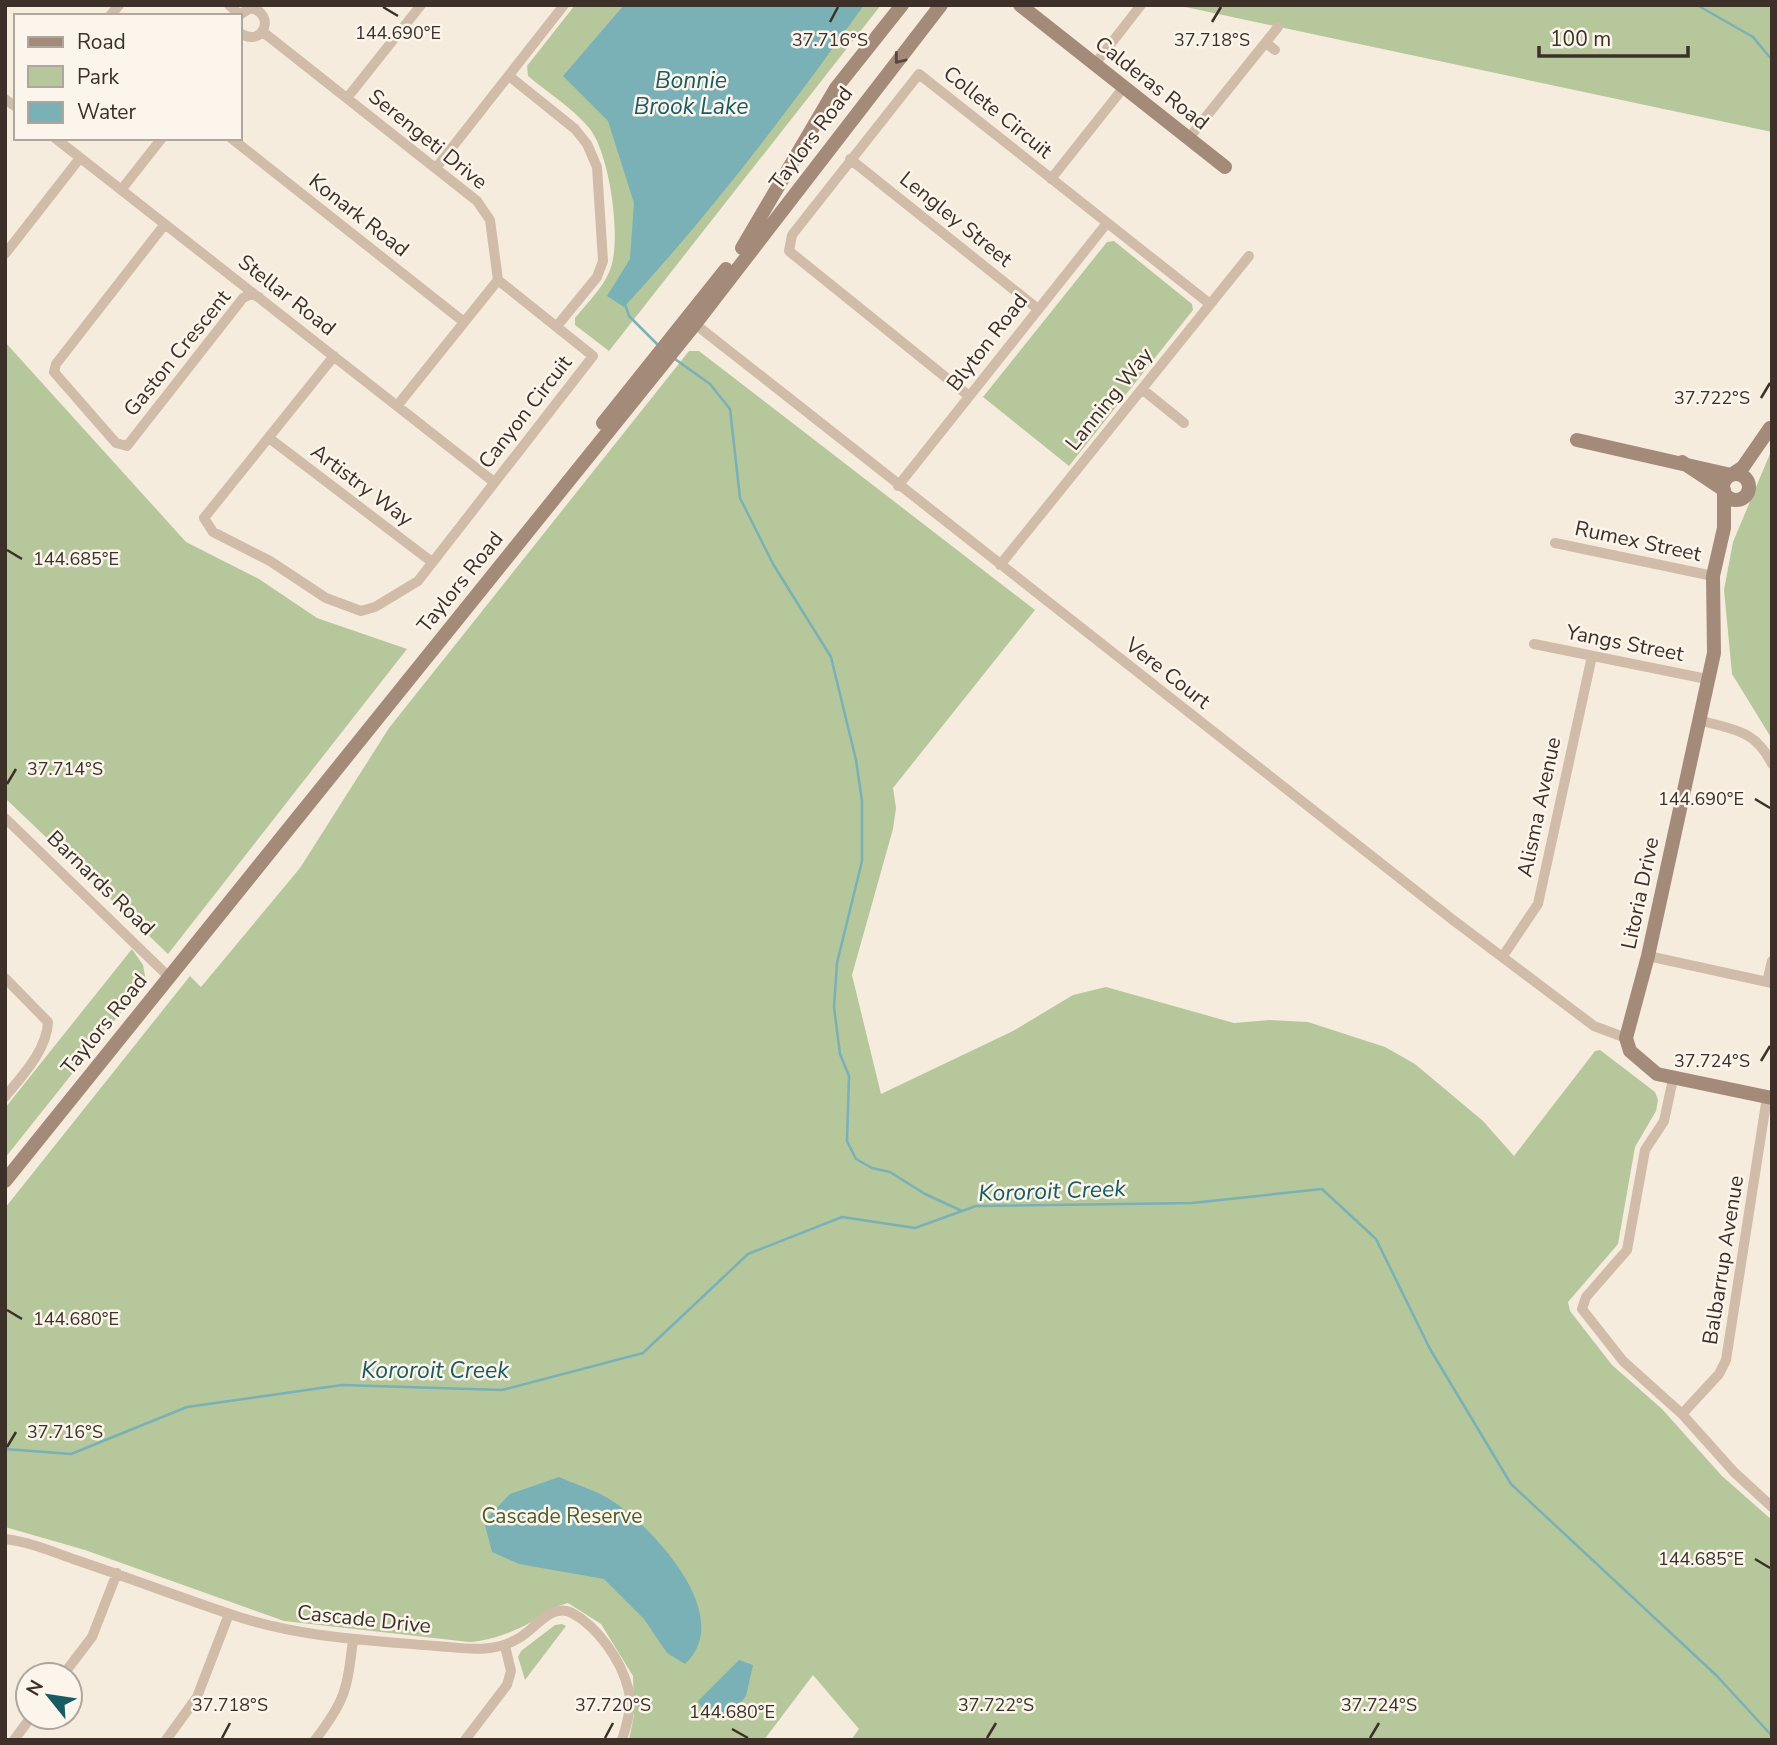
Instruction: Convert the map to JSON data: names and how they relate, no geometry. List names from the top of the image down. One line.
{"streets":{"street":["Calderas Road","Collete Circuit","Taylors Road","Serengeti Drive","Konark Road","Lengley Street","Stellar Road","Blyton Road","Gaston Crescent","Lanning Way","Canyon Circuit","Artistry Way","Rumex Street","Yangs Street","Vere Court","Alisma Avenue","Barnards Road","Litoria Drive","Balbarrup Avenue","Cascade Drive"]},"crossings":[["Collete Circuit","Lengley Street"],["Collete Circuit","Blyton Road"],["Collete Circuit","Lanning Way"],["Taylors Road","Vere Court"],["Taylors Road","Barnards Road"],["Serengeti Drive","Canyon Circuit"],["Lengley Street","Blyton Road"],["Stellar Road","Gaston Crescent"],["Stellar Road","Canyon Circuit"],["Blyton Road","Vere Court"],["Lanning Way","Vere Court"],["Canyon Circuit","Artistry Way"],["Rumex Street","Litoria Drive"],["Yangs Street","Alisma Avenue"],["Yangs Street","Litoria Drive"],["Vere Court","Alisma Avenue"],["Vere Court","Litoria Drive"]],"water":["Bonnie Brook Lake","Kororoit Creek"],"parks":["Cascade Reserve"],"legend":["Road","Park","Water"],"scale_bar":"100 m","north":"top left","coordinates":["144.690°E","37.716°S","37.718°S","37.722°S","144.685°E","37.714°S","37.724°S","144.680°E","37.720°S"]}
